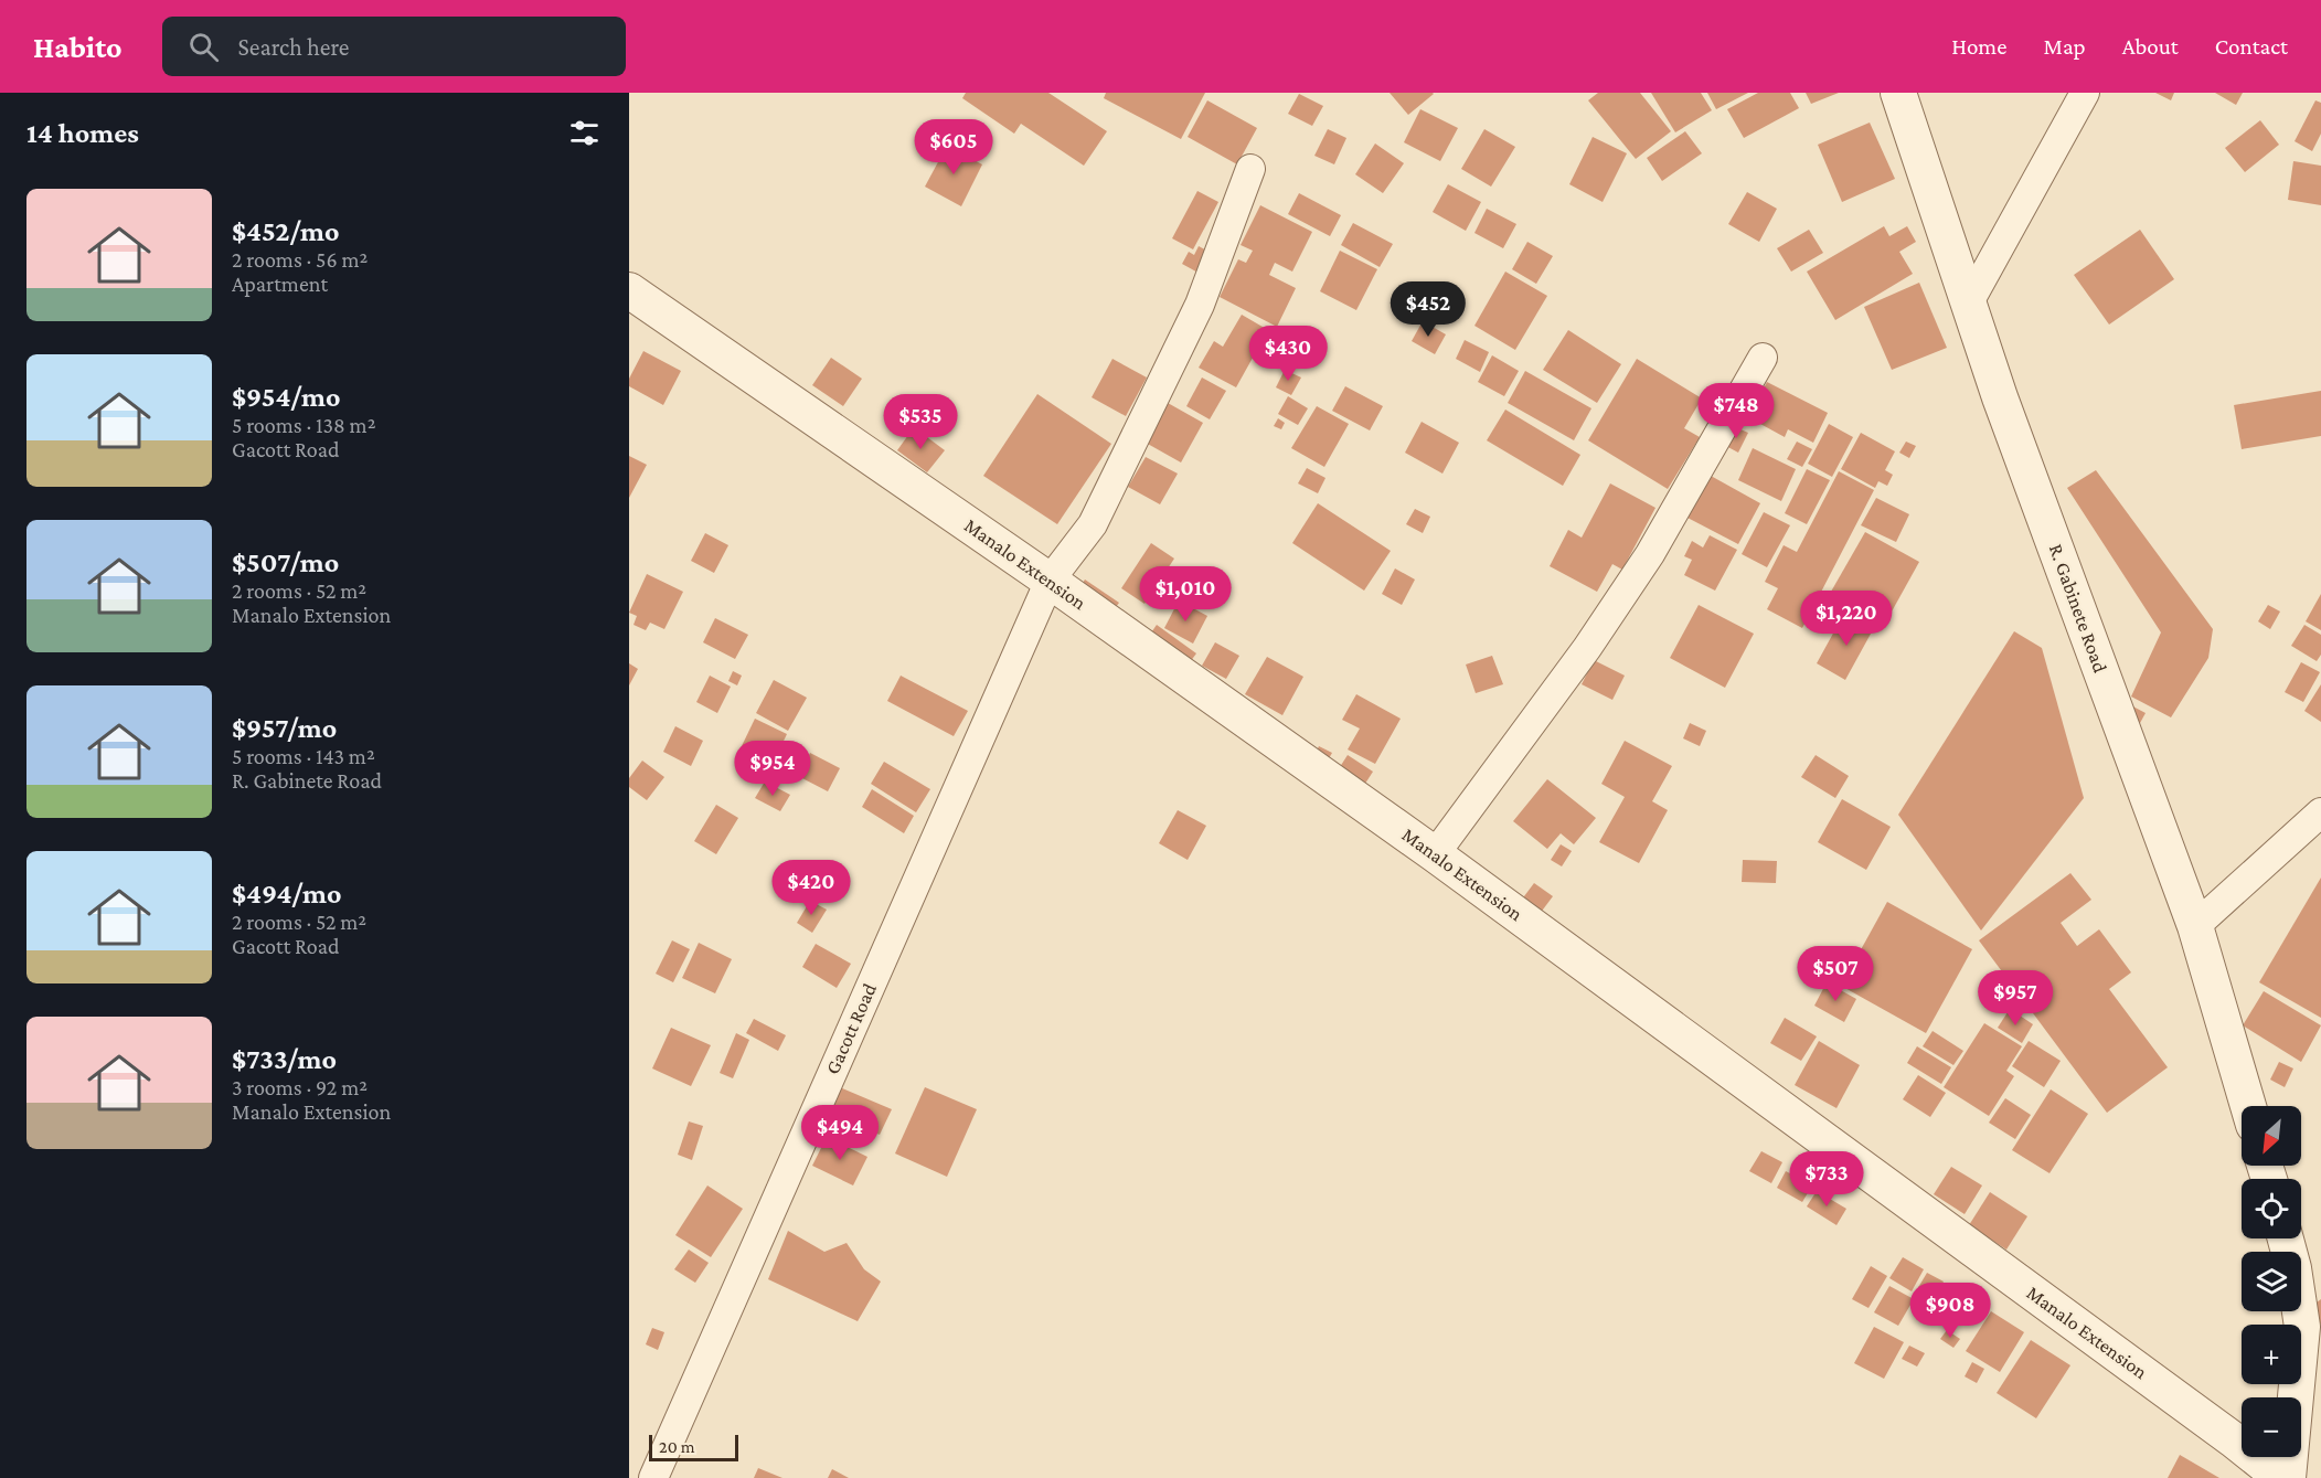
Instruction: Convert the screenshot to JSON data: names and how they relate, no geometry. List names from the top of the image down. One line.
{"streets":{"street":["Manalo Extension","R. Gabinete Road","Gacott Road"]},"crossings":[["Manalo Extension","Gacott Road"]],"scale_bar":"20 m","north":"bottom left","page":{"header":"Habito","search":"Search here","nav":["Home","Map","About","Contact"],"heading":"14 homes","price":["$605","$452","$430","$748","$535","$1,010","$1,220","$954","$420","$507","$957","$494","$733","$908"],"list":[{"name":"$452/mo","note":"2 rooms · 56 m² · Apartment"},{"name":"$954/mo","note":"5 rooms · 138 m² · Gacott Road"},{"name":"$507/mo","note":"2 rooms · 52 m² · Manalo Extension"},{"name":"$957/mo","note":"5 rooms · 143 m² · R. Gabinete Road"},{"name":"$494/mo","note":"2 rooms · 52 m² · Gacott Road"},{"name":"$733/mo","note":"3 rooms · 92 m² · Manalo Extension"}],"map_buttons":["+","−"],"scale":"20 m"}}
